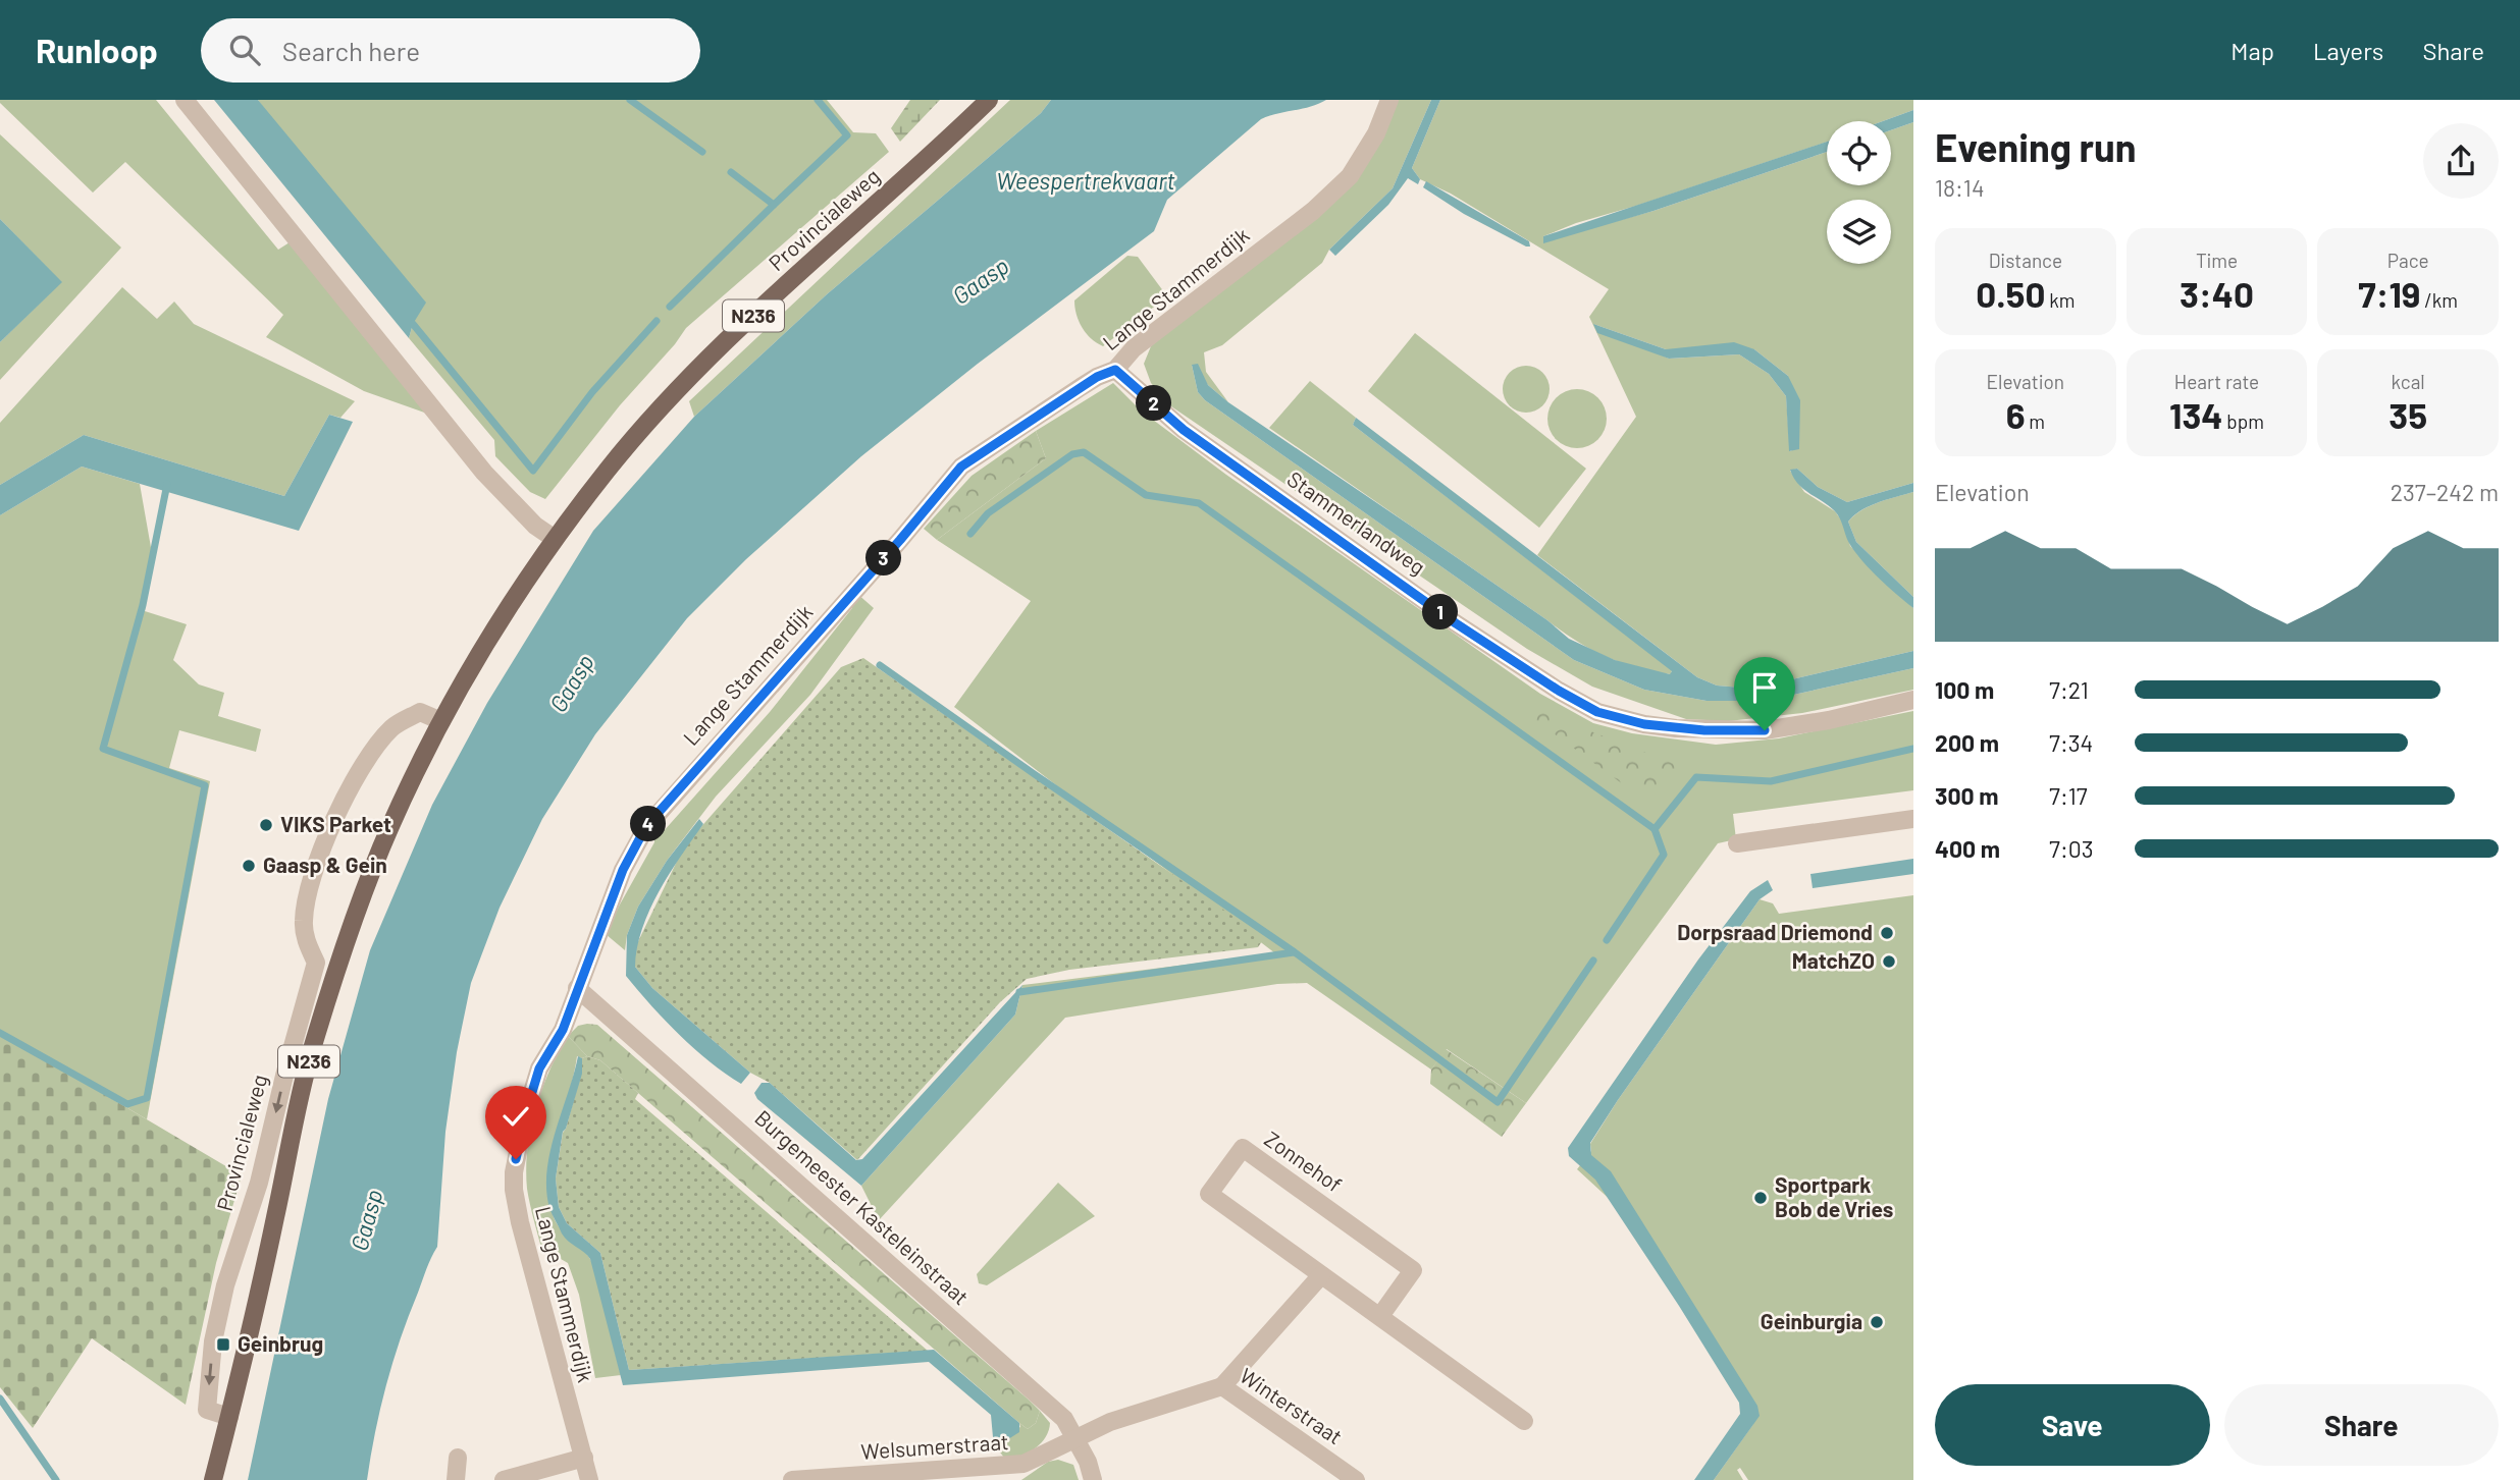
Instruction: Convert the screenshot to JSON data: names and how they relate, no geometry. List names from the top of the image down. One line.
{"streets":{"main road":["Provincialeweg","N236"],"street":["Lange Stammerdijk","Stammerlandweg","Zonnehof","Burgemeester Kasteleinstraat","Winterstraat","Welsumerstraat"]},"crossings":[["Lange Stammerdijk","Stammerlandweg"],["Lange Stammerdijk","Burgemeester Kasteleinstraat"],["Burgemeester Kasteleinstraat","Winterstraat"],["Burgemeester Kasteleinstraat","Welsumerstraat"],["Winterstraat","Welsumerstraat"]],"water":["Weespertrekvaart","Gaasp"],"places":{"other":["VIKS Parket","Gaasp & Gein","Dorpsraad Driemond","MatchZO","Sportpark Bob de Vries","Geinburgia"],"transit":["Geinbrug"]},"page":{"header":"Runloop","search":"Search here","nav":["Map","Layers","Share"],"heading":["Evening run","18:14"],"stats":[["Distance","0.50 km"],["Time","3:40"],["Pace","7:19 /km"],["Elevation","6 m"],["Heart rate","134 bpm"],["kcal","35"]],"pins":["2","3","1","4"],"chart":["Elevation","237–242 m"],"list":[{"name":"100 m","note":"7:21"},{"name":"200 m","note":"7:34"},{"name":"300 m","note":"7:17"},{"name":"400 m","note":"7:03"}],"buttons":["Save","Share"]}}
